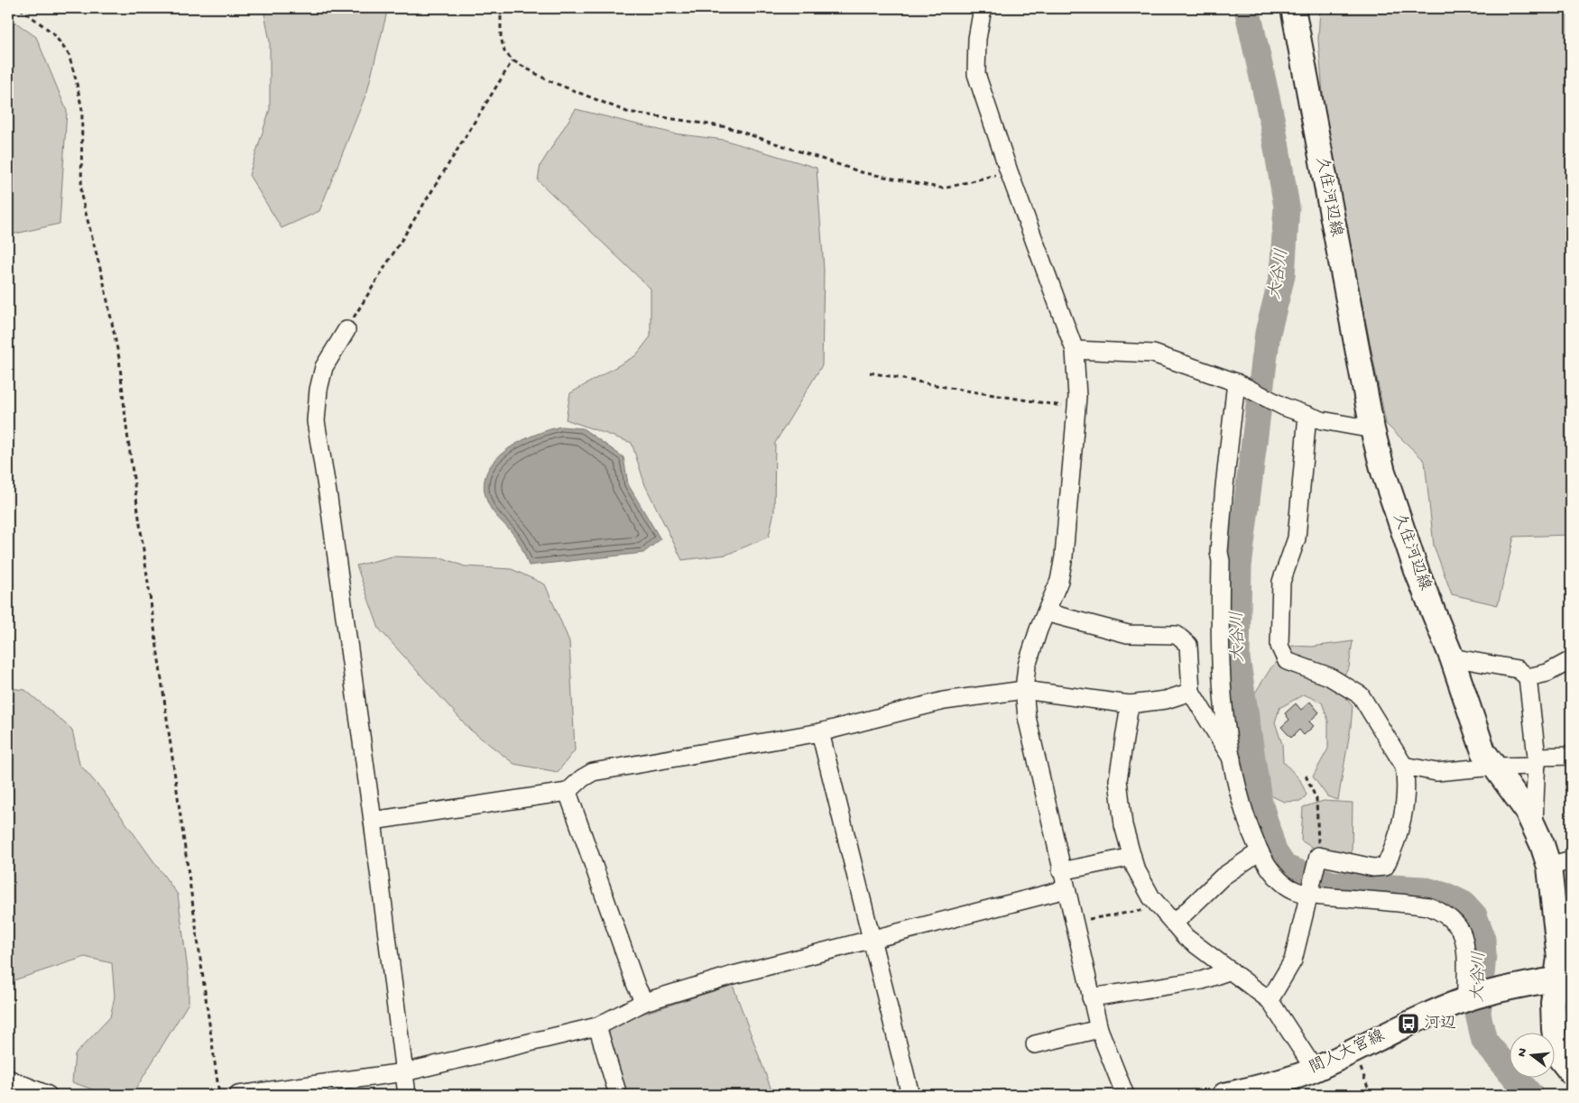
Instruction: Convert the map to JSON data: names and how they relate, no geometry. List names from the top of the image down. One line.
{"streets":{"main road":["久住河辺線","間人大宮線"]},"crossings":[["久住河辺線","間人大宮線"]],"water":["大谷川"],"places":{"bus stop":["河辺"]},"north":"left"}
